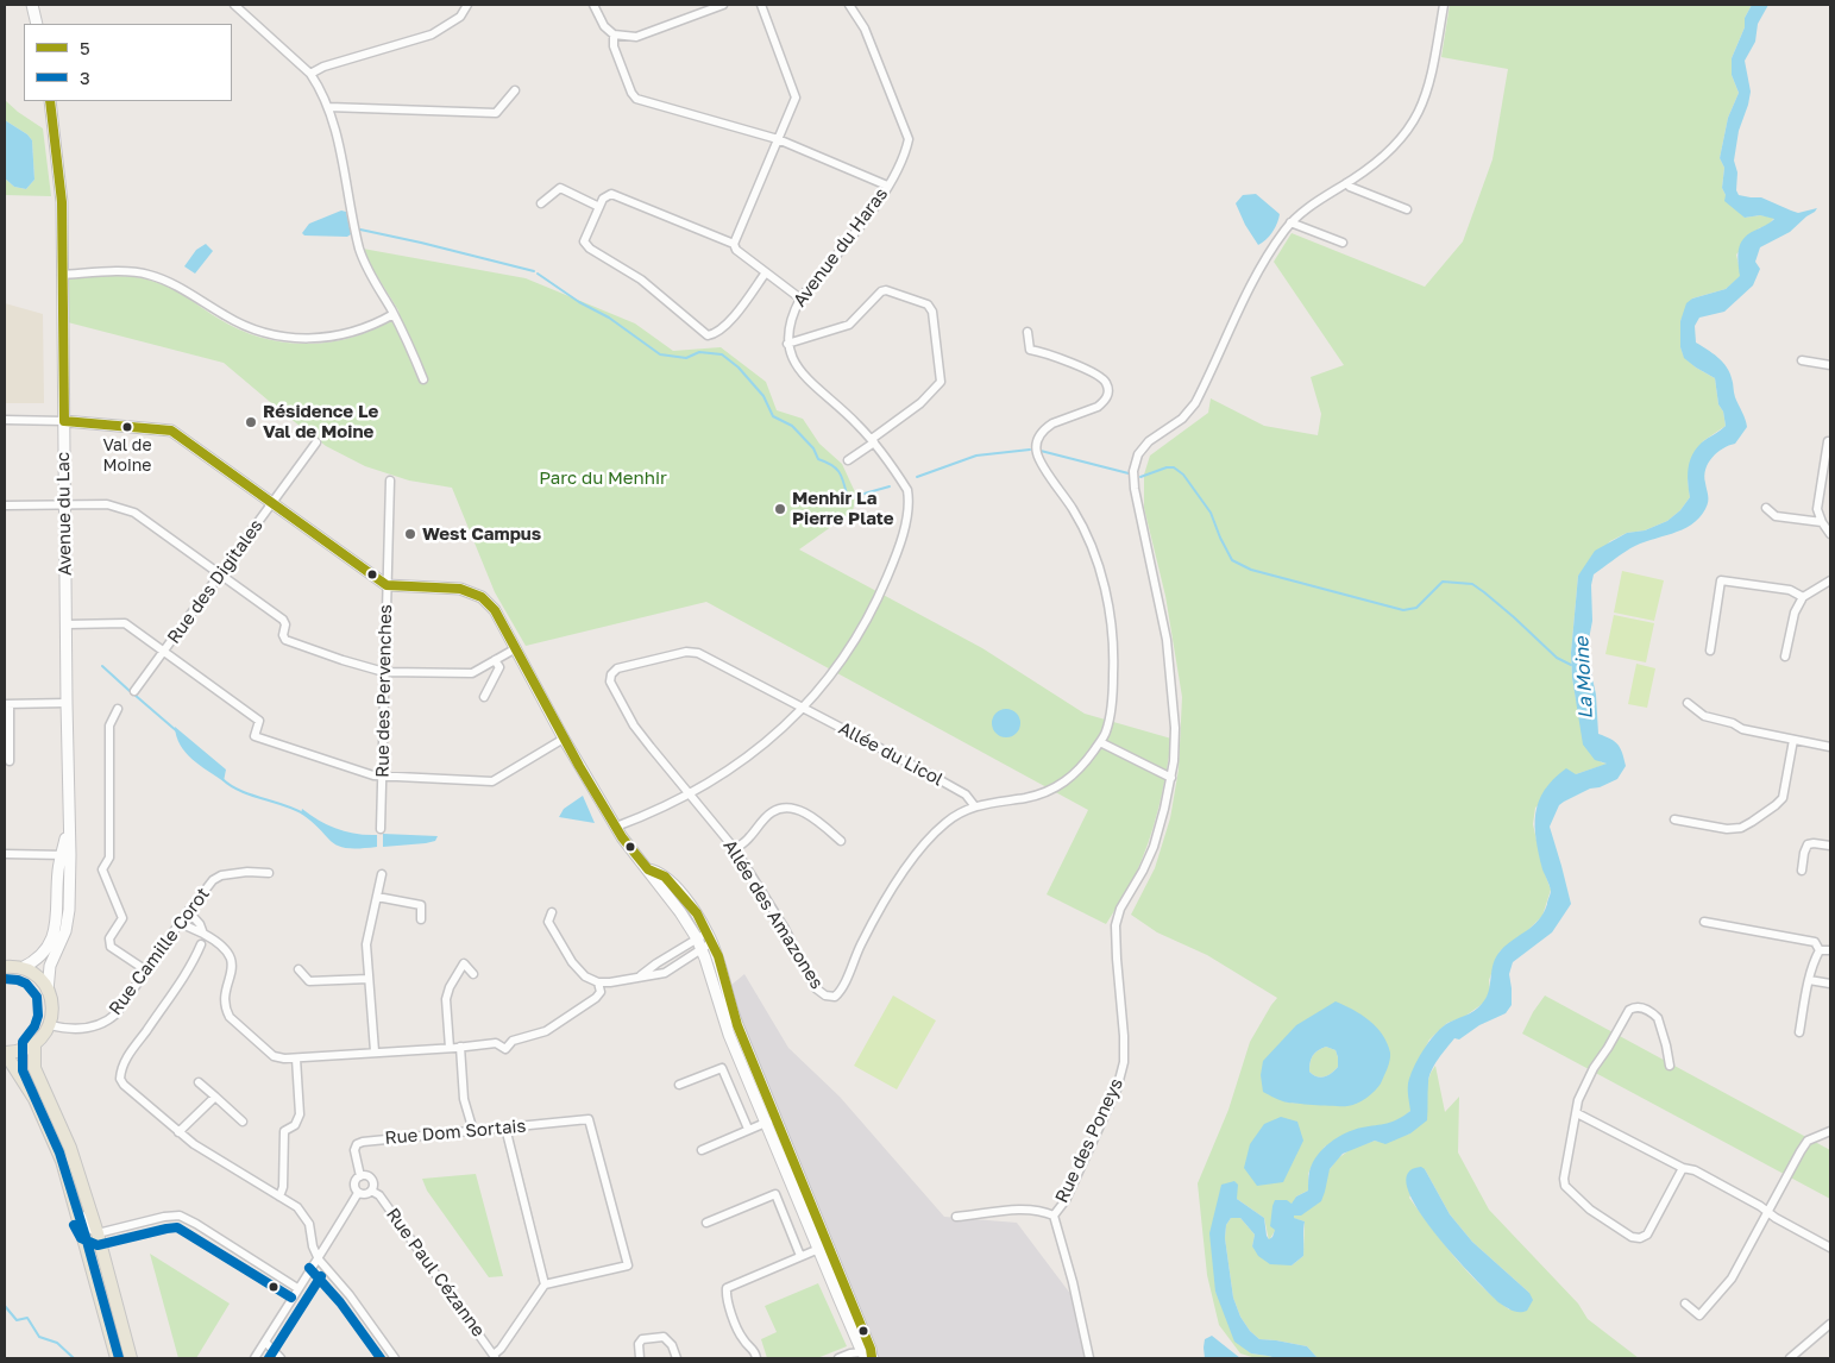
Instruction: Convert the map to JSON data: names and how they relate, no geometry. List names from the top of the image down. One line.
{"streets":{"street":["Avenue du Haras","Avenue du Lac","Rue des Digitales","Rue des Pervenches","Allée du Licol","Allée des Amazones","Rue Camille Corot","Rue Dom Sortais","Rue des Poneys","Rue Paul Cézanne"]},"crossings":[["Allée du Licol","Allée des Amazones"],["Rue Dom Sortais","Rue Paul Cézanne"]],"water":["La Moine"],"parks":["Parc du Menhir"],"places":["Résidence Le Val de Moine","Val de Moine","Menhir La Pierre Plate","West Campus"],"lines":["transit line 5","transit line 3"],"legend":["5","3"]}
